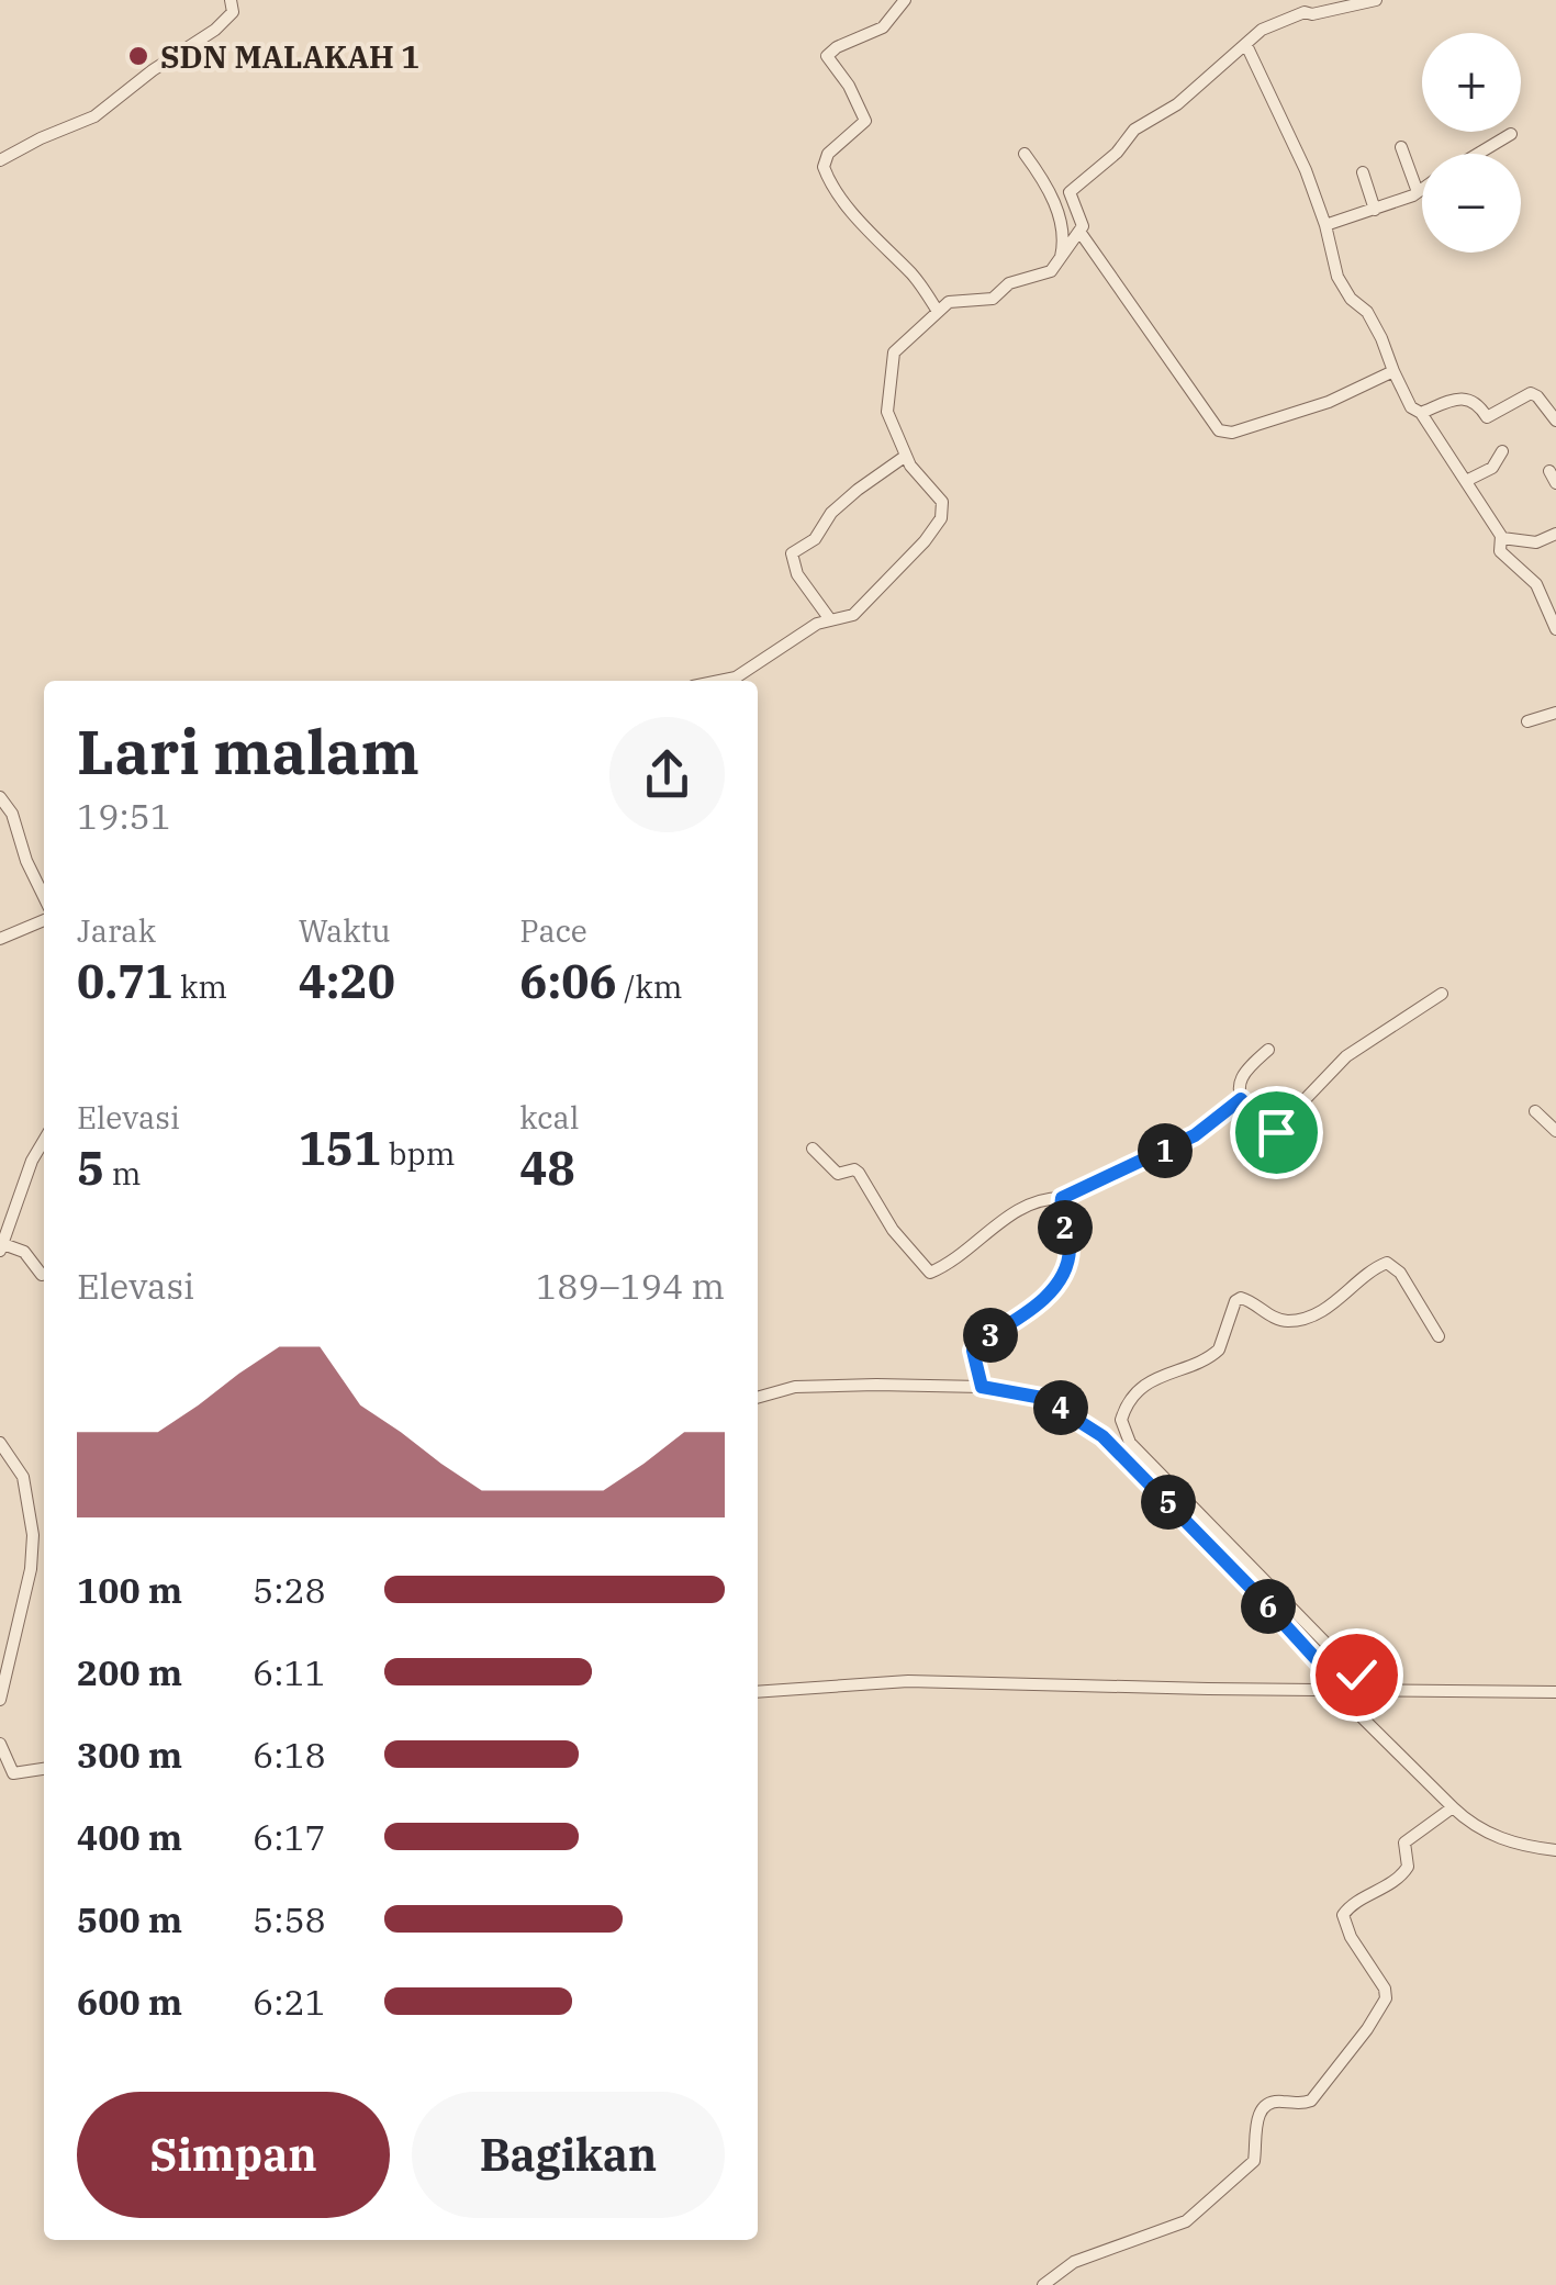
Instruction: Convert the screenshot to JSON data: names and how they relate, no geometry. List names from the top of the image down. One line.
{"places":["SDN MALAKAH 1"],"page":{"map_buttons":["+","−"],"heading":["Lari malam","19:51"],"stats":[["Jarak","0.71 km"],["Waktu","4:20"],["Pace","6:06 /km"],["Elevasi","5 m"],["151 bpm"],["kcal","48"]],"pins":["1","2","3","4","5","6"],"chart":["Elevasi","189–194 m"],"list":[{"name":"100 m","note":"5:28"},{"name":"200 m","note":"6:11"},{"name":"300 m","note":"6:18"},{"name":"400 m","note":"6:17"},{"name":"500 m","note":"5:58"},{"name":"600 m","note":"6:21"}],"buttons":["Simpan","Bagikan"]}}
